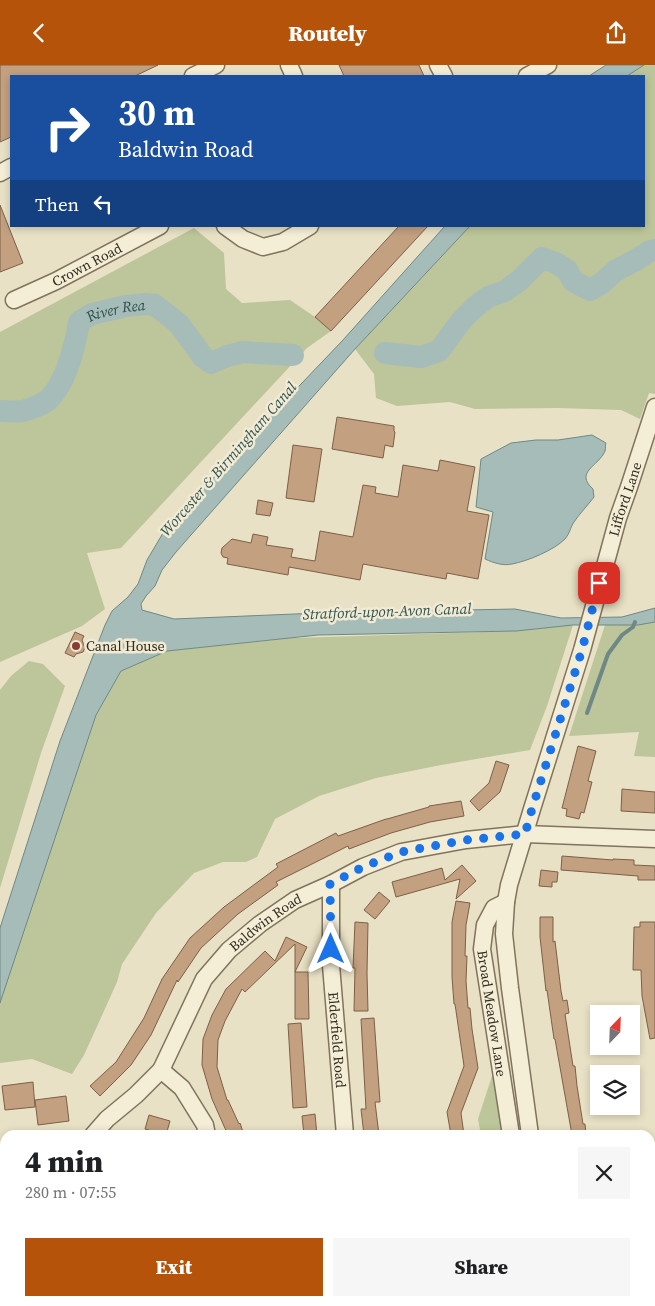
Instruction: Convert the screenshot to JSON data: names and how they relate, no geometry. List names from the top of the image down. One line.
{"streets":{"street":["Crown Road","Lifford Lane","Baldwin Road","Broad Meadow Lane","Elderfield Road"]},"crossings":[["Lifford Lane","Broad Meadow Lane"],["Baldwin Road","Broad Meadow Lane"],["Baldwin Road","Elderfield Road"]],"water":["River Rea","Worcester & Birmingham Canal","Stratford-upon-Avon Canal"],"places":["Canal House"],"north":"top right","page":{"header":"Routely","turn":["30 m","Baldwin Road"],"then":"Then","heading":["4 min","280 m · 07:55"],"buttons":["Exit","Share"]}}
